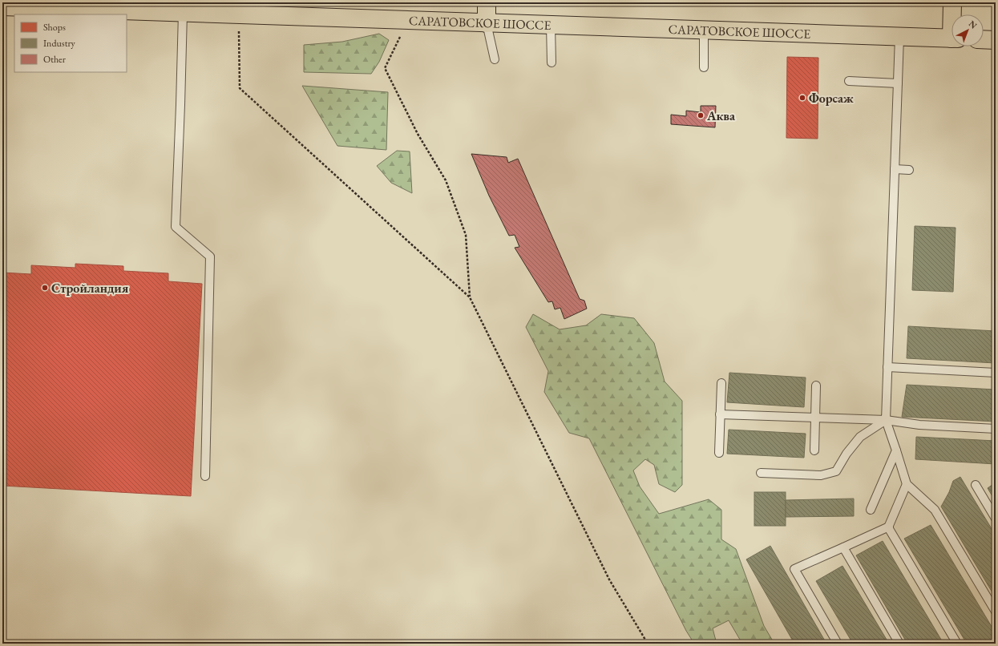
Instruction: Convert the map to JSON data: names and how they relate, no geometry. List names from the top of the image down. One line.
{"streets":{"main road":["САРАТОВСКОЕ ШОССЕ"]},"places":["Форсаж","Аква","Стройландия"],"legend":["Shops","Industry","Other"],"north":"top right"}
